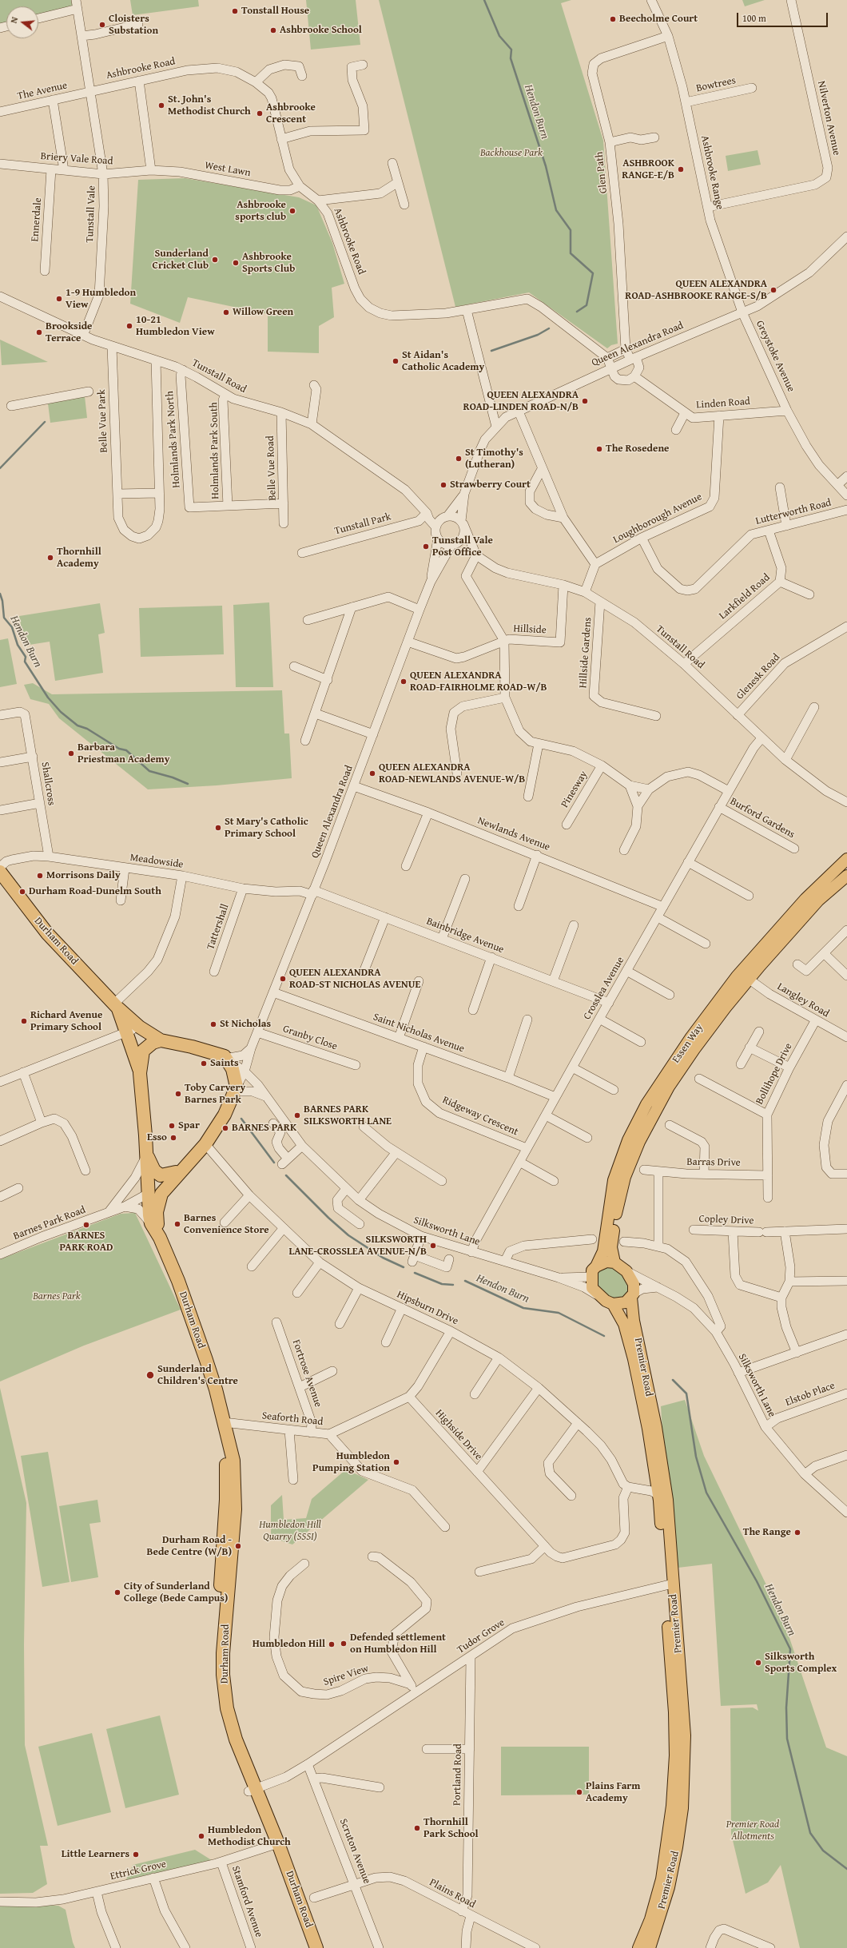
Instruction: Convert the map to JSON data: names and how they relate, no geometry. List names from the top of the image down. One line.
{"streets":{"highway":["Durham Road"],"main road":["Essen Way","Premier Road"],"street":["Ashbrooke Road","Bowtrees","The Avenue","Nilverton Avenue","Briery Vale Road","West Lawn","Glen Path","Ashbrooke Range","Tunstall Vale","Ennerdale","Queen Alexandra Road","Greystoke Avenue","Tunstall Road","Linden Road","Belle Vue Park","Holmlands Park North","Holmlands Park South","Belle Vue Road","Lutterworth Road","Loughborough Avenue","Tunstall Park","Larkfield Road","Hillside","Hillside Gardens","Glenesk Road","Shallcross","Pinesway","Burford Gardens","Newlands Avenue","Meadowside","Tattershall","Bainbridge Avenue","Crosslea Avenue","Langley Road","Saint Nicholas Avenue","Granby Close","Bollihope Drive","Ridgeway Crescent","Barras Drive","Copley Drive","Barnes Park Road","Silksworth Lane","Hipsburn Drive","Fortrose Avenue","Elstob Place","Seaforth Road","Highside Drive","Tudor Grove","Spire View","Portland Road","Scruton Avenue","Ettrick Grove","Plains Road","Stamford Avenue"]},"crossings":[["Ashbrooke Road","The Avenue"],["Ashbrooke Road","West Lawn"],["Ashbrooke Road","Tunstall Vale"],["Bowtrees","Ashbrooke Range"],["The Avenue","Tunstall Vale"],["Nilverton Avenue","Ashbrooke Range"],["Briery Vale Road","West Lawn"],["Briery Vale Road","Tunstall Vale"],["Briery Vale Road","Ennerdale"],["Glen Path","Ashbrooke Range"],["Glen Path","Queen Alexandra Road"],["Ashbrooke Range","Queen Alexandra Road"],["Ashbrooke Range","Greystoke Avenue"],["Tunstall Vale","Tunstall Road"],["Queen Alexandra Road","Greystoke Avenue"],["Queen Alexandra Road","Tunstall Road"],["Queen Alexandra Road","Hillside"],["Queen Alexandra Road","Newlands Avenue"],["Queen Alexandra Road","Meadowside"],["Queen Alexandra Road","Bainbridge Avenue"],["Queen Alexandra Road","Durham Road"],["Queen Alexandra Road","Saint Nicholas Avenue"],["Queen Alexandra Road","Granby Close"],["Queen Alexandra Road","Silksworth Lane"],["Greystoke Avenue","Linden Road"],["Tunstall Road","Belle Vue Park"],["Tunstall Road","Holmlands Park North"],["Tunstall Road","Holmlands Park South"],["Tunstall Road","Belle Vue Road"],["Tunstall Road","Tunstall Park"],["Tunstall Road","Larkfield Road"],["Tunstall Road","Hillside"],["Tunstall Road","Hillside Gardens"],["Tunstall Road","Glenesk Road"],["Tunstall Road","Crosslea Avenue"],["Linden Road","Loughborough Avenue"],["Holmlands Park North","Holmlands Park South"],["Lutterworth Road","Loughborough Avenue"],["Lutterworth Road","Larkfield Road"],["Shallcross","Meadowside"],["Burford Gardens","Crosslea Avenue"],["Newlands Avenue","Crosslea Avenue"],["Meadowside","Tattershall"],["Meadowside","Bainbridge Avenue"],["Bainbridge Avenue","Crosslea Avenue"],["Durham Road","Barnes Park Road"],["Durham Road","Silksworth Lane"],["Durham Road","Hipsburn Drive"],["Durham Road","Seaforth Road"],["Durham Road","Tudor Grove"],["Durham Road","Ettrick Grove"],["Crosslea Avenue","Saint Nicholas Avenue"],["Crosslea Avenue","Ridgeway Crescent"],["Crosslea Avenue","Silksworth Lane"],["Langley Road","Essen Way"],["Langley Road","Bollihope Drive"],["Saint Nicholas Avenue","Ridgeway Crescent"],["Essen Way","Silksworth Lane"],["Essen Way","Premier Road"],["Bollihope Drive","Barras Drive"],["Silksworth Lane","Premier Road"],["Silksworth Lane","Elstob Place"],["Hipsburn Drive","Highside Drive"],["Premier Road","Tudor Grove"],["Fortrose Avenue","Seaforth Road"],["Seaforth Road","Highside Drive"],["Tudor Grove","Portland Road"],["Tudor Grove","Scruton Avenue"],["Portland Road","Plains Road"],["Scruton Avenue","Plains Road"],["Ettrick Grove","Stamford Avenue"]],"water":["Hendon Burn"],"parks":["Backhouse Park","Barnes Park","Humbledon Hill Quarry (SSSI)","Premier Road Allotments"],"places":["Tonstall House","Beecholme Court","Cloisters Substation","Ashbrooke School","St. John's Methodist Church","Ashbrooke Crescent","ASHBROOK RANGE-E/B","Ashbrooke sports club","Sunderland Cricket Club","Ashbrooke Sports Club","QUEEN ALEXANDRA ROAD-ASHBROOKE RANGE-S/B","1-9 Humbledon View","Willow Green","10-21 Humbledon View","Brookside Terrace","St Aidan's Catholic Academy","QUEEN ALEXANDRA ROAD-LINDEN ROAD-N/B","The Rosedene","St Timothy's (Lutheran)","Strawberry Court","Tunstall Vale Post Office","Thornhill Academy","QUEEN ALEXANDRA ROAD-FAIRHOLME ROAD-W/B","Barbara Priestman Academy","QUEEN ALEXANDRA ROAD-NEWLANDS AVENUE-W/B","St Mary's Catholic Primary School","Morrisons Daily","Durham Road-Dunelm South","QUEEN ALEXANDRA ROAD-ST NICHOLAS AVENUE","Richard Avenue Primary School","St Nicholas","Saints","Toby Carvery Barnes Park","BARNES PARK SILKSWORTH LANE","Spar","BARNES PARK","Esso","Barnes Convenience Store","BARNES PARK ROAD","SILKSWORTH LANE-CROSSLEA AVENUE-N/B","Sunderland Children's Centre","Humbledon Pumping Station","The Range","Durham Road - Bede Centre (W/B)","City of Sunderland College (Bede Campus)","Defended settlement on Humbledon Hill","Humbledon Hill","Silksworth Sports Complex","Plains Farm Academy","Thornhill Park School","Humbledon Methodist Church","Little Learners"],"scale_bar":"100 m","north":"left"}
